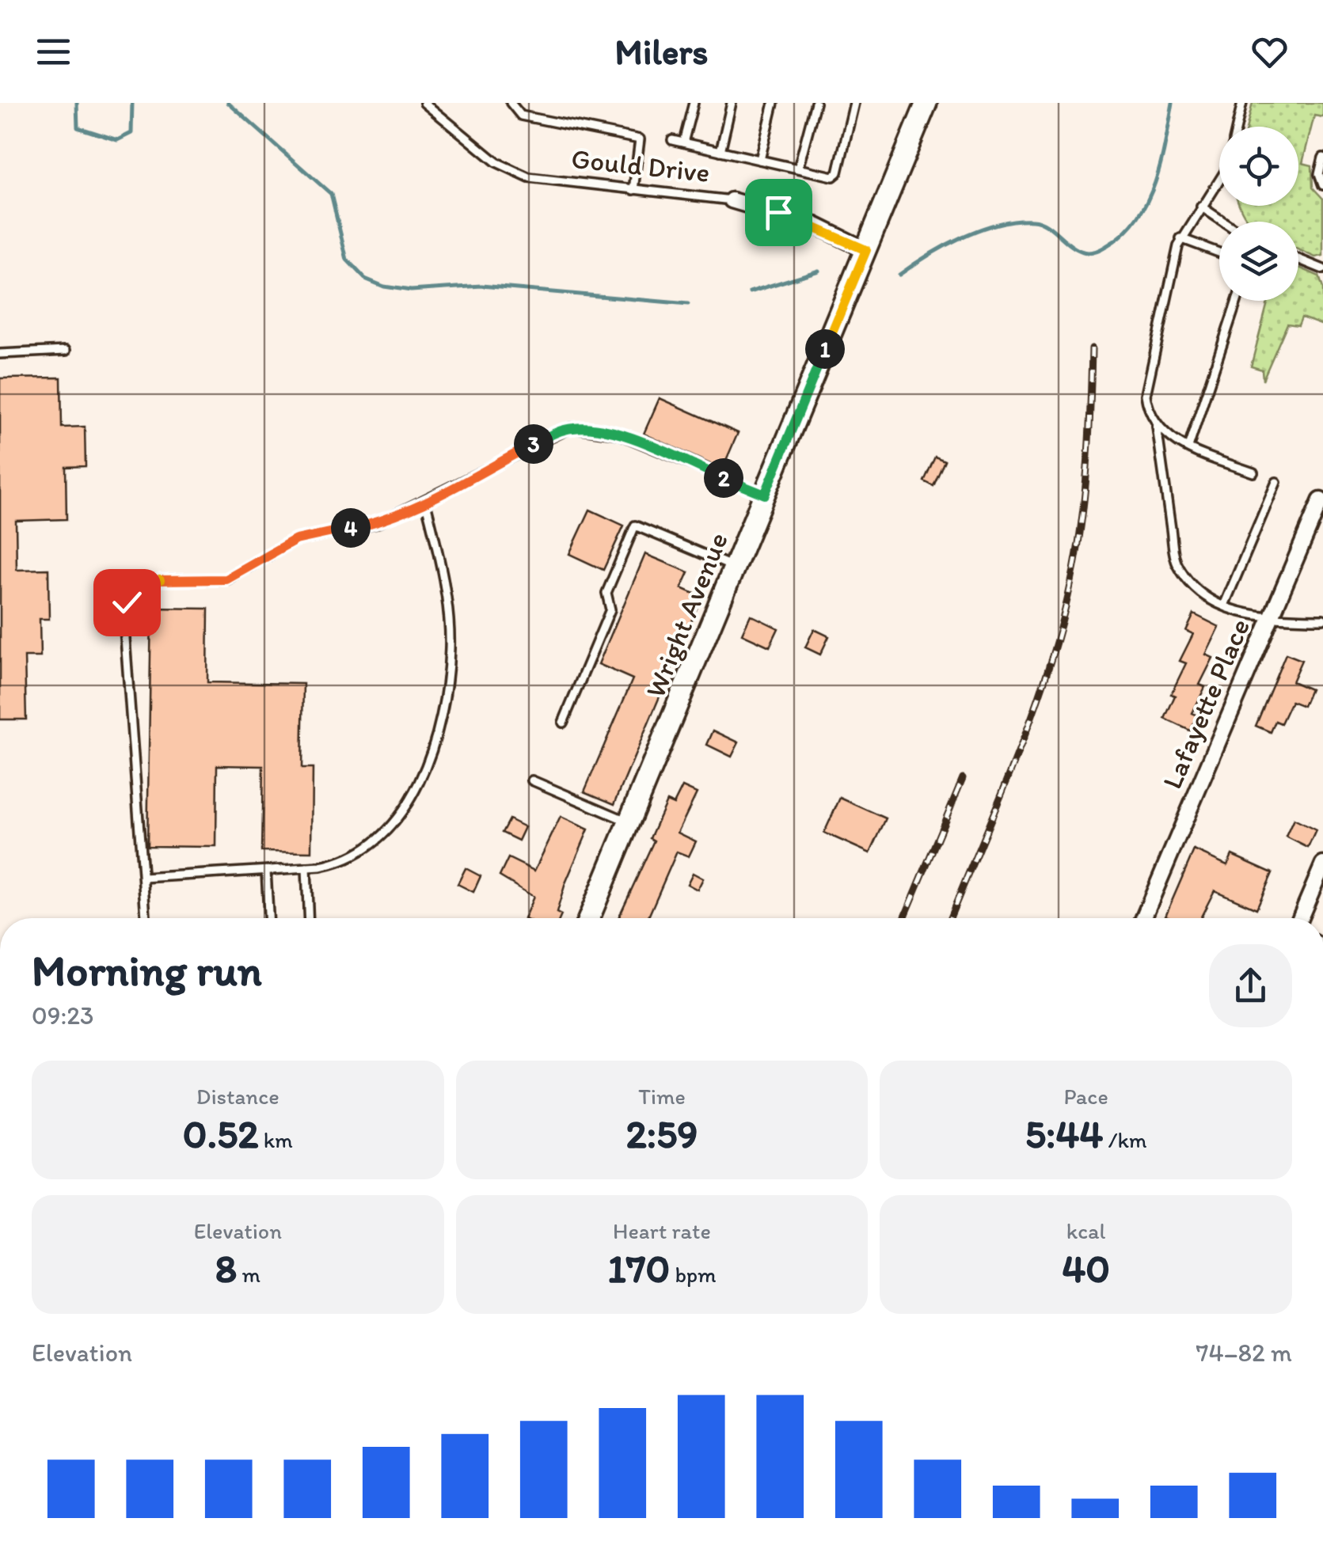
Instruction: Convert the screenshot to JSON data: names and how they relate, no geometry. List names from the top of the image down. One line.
{"streets":{"street":["Gould Drive","Wright Avenue","Lafayette Place"]},"crossings":[["Gould Drive","Wright Avenue"]],"page":{"header":"Milers","pins":["1","3","2","4"],"heading":["Morning run","09:23"],"stats":[["Distance","0.52 km"],["Time","2:59"],["Pace","5:44 /km"],["Elevation","8 m"],["Heart rate","170 bpm"],["kcal","40"]],"chart":["Elevation","74–82 m"]}}
